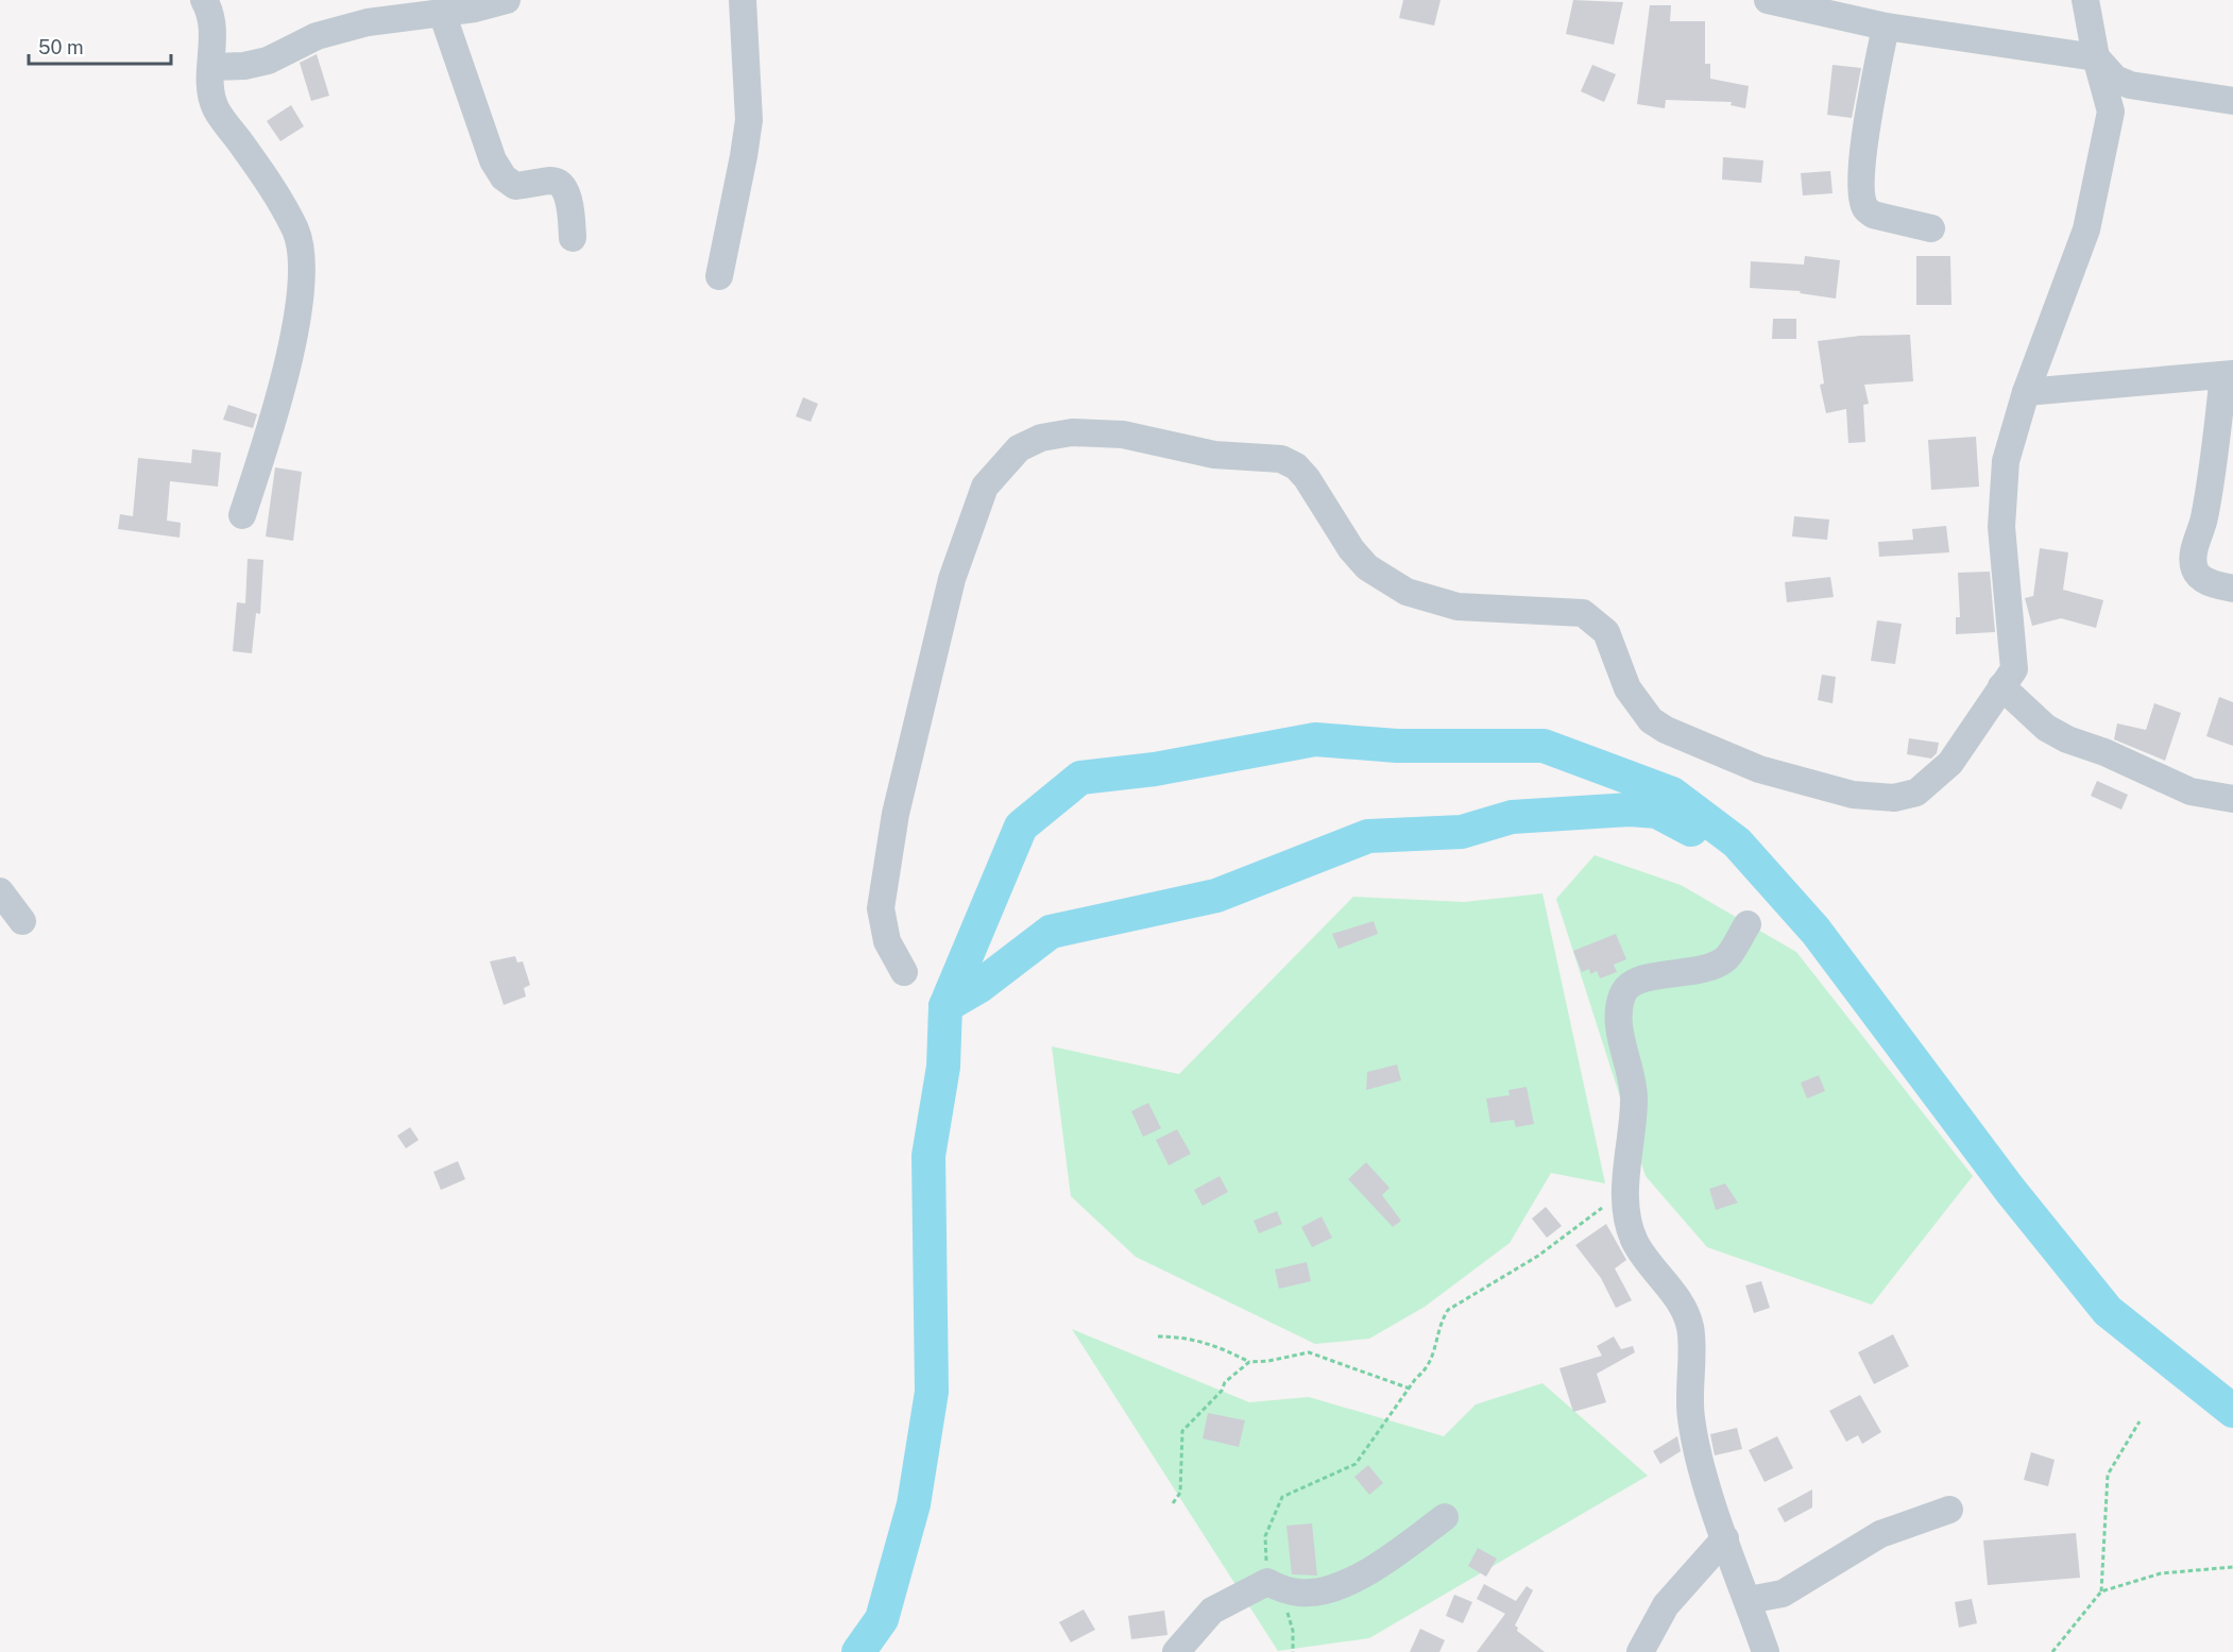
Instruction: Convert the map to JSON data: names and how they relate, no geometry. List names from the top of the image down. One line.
{"scale_bar":"50 m"}
